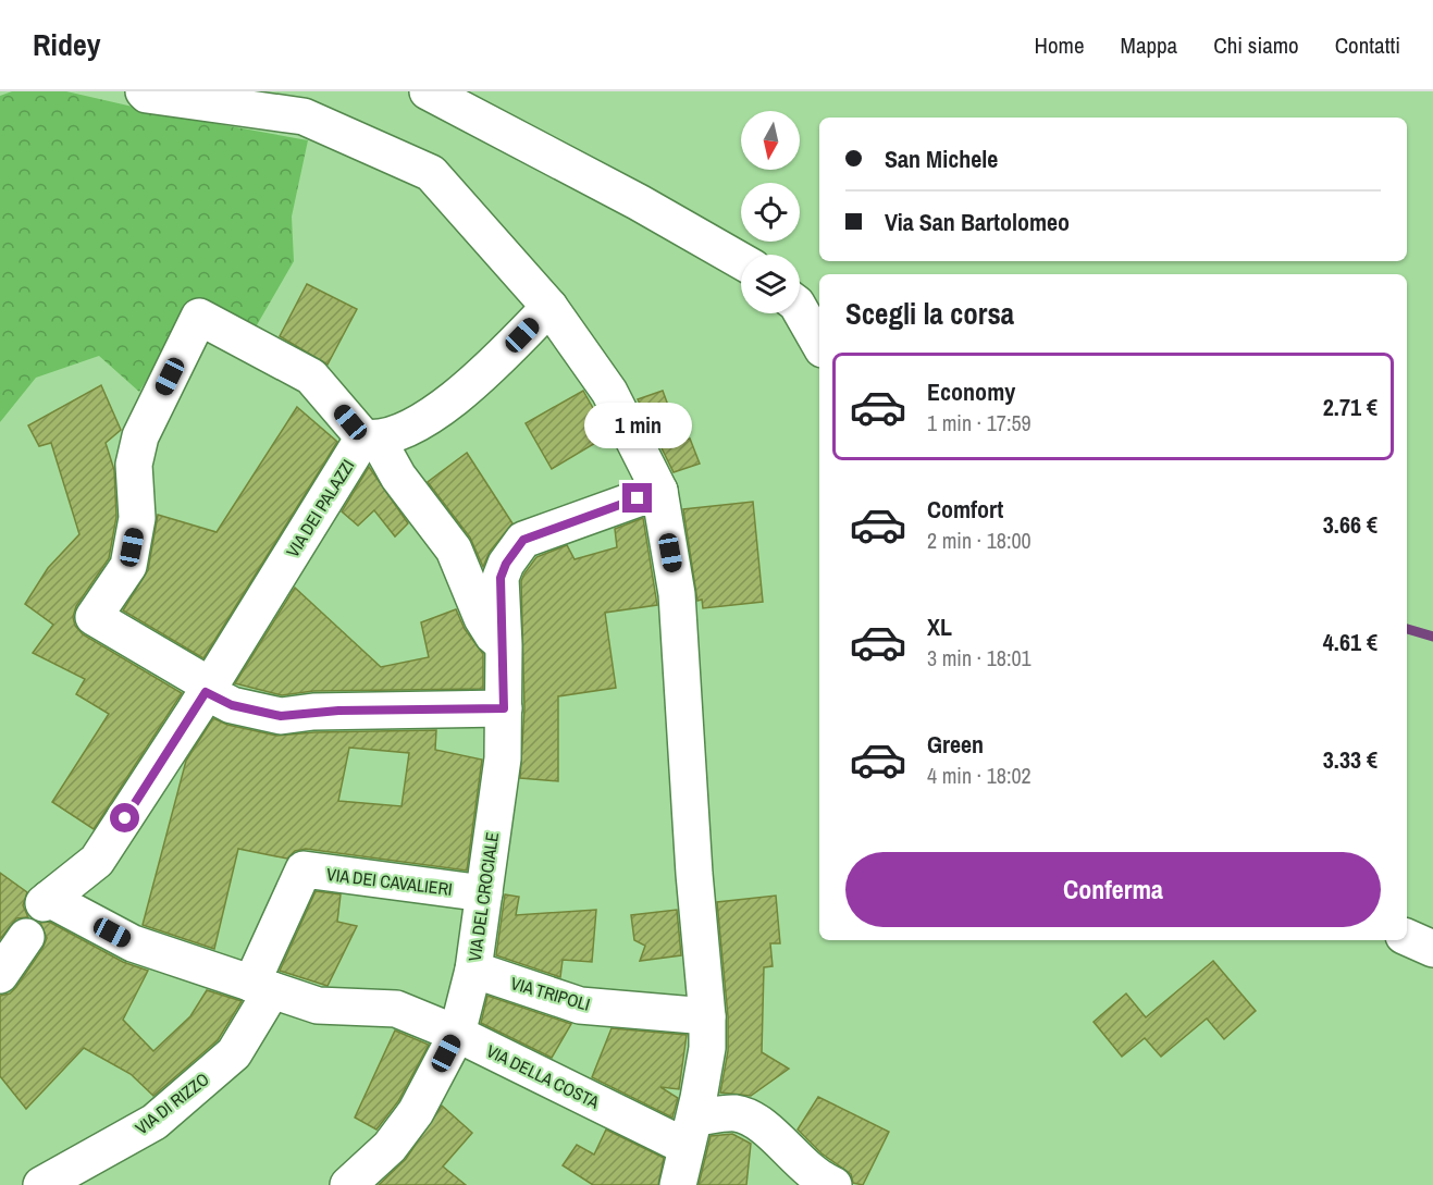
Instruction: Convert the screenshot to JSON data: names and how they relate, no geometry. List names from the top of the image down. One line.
{"streets":{"street":["VIA DEI PALAZZI","VIA DEI CAVALIERI","VIA DEL CROCIALE","VIA TRIPOLI","VIA DELLA COSTA","VIA DI RIZZO"]},"crossings":[["VIA DEI PALAZZI","VIA DELLA COSTA"],["VIA DEI CAVALIERI","VIA DEL CROCIALE"],["VIA DEI CAVALIERI","VIA DELLA COSTA"],["VIA DEI CAVALIERI","VIA DI RIZZO"],["VIA DEL CROCIALE","VIA TRIPOLI"],["VIA DEL CROCIALE","VIA DELLA COSTA"],["VIA DELLA COSTA","VIA DI RIZZO"]],"north":"bottom","page":{"header":"Ridey","nav":["Home","Mappa","Chi siamo","Contatti"],"banner":["San Michele","Via San Bartolomeo"],"heading":"Scegli la corsa","list":[{"name":"Economy","note":"1 min · 17:59","value":"2.71 €"},{"name":"Comfort","note":"2 min · 18:00","value":"3.66 €"},{"name":"XL","note":"3 min · 18:01","value":"4.61 €"},{"name":"Green","note":"4 min · 18:02","value":"3.33 €"}],"bubble":"1 min","buttons":"Conferma"}}
